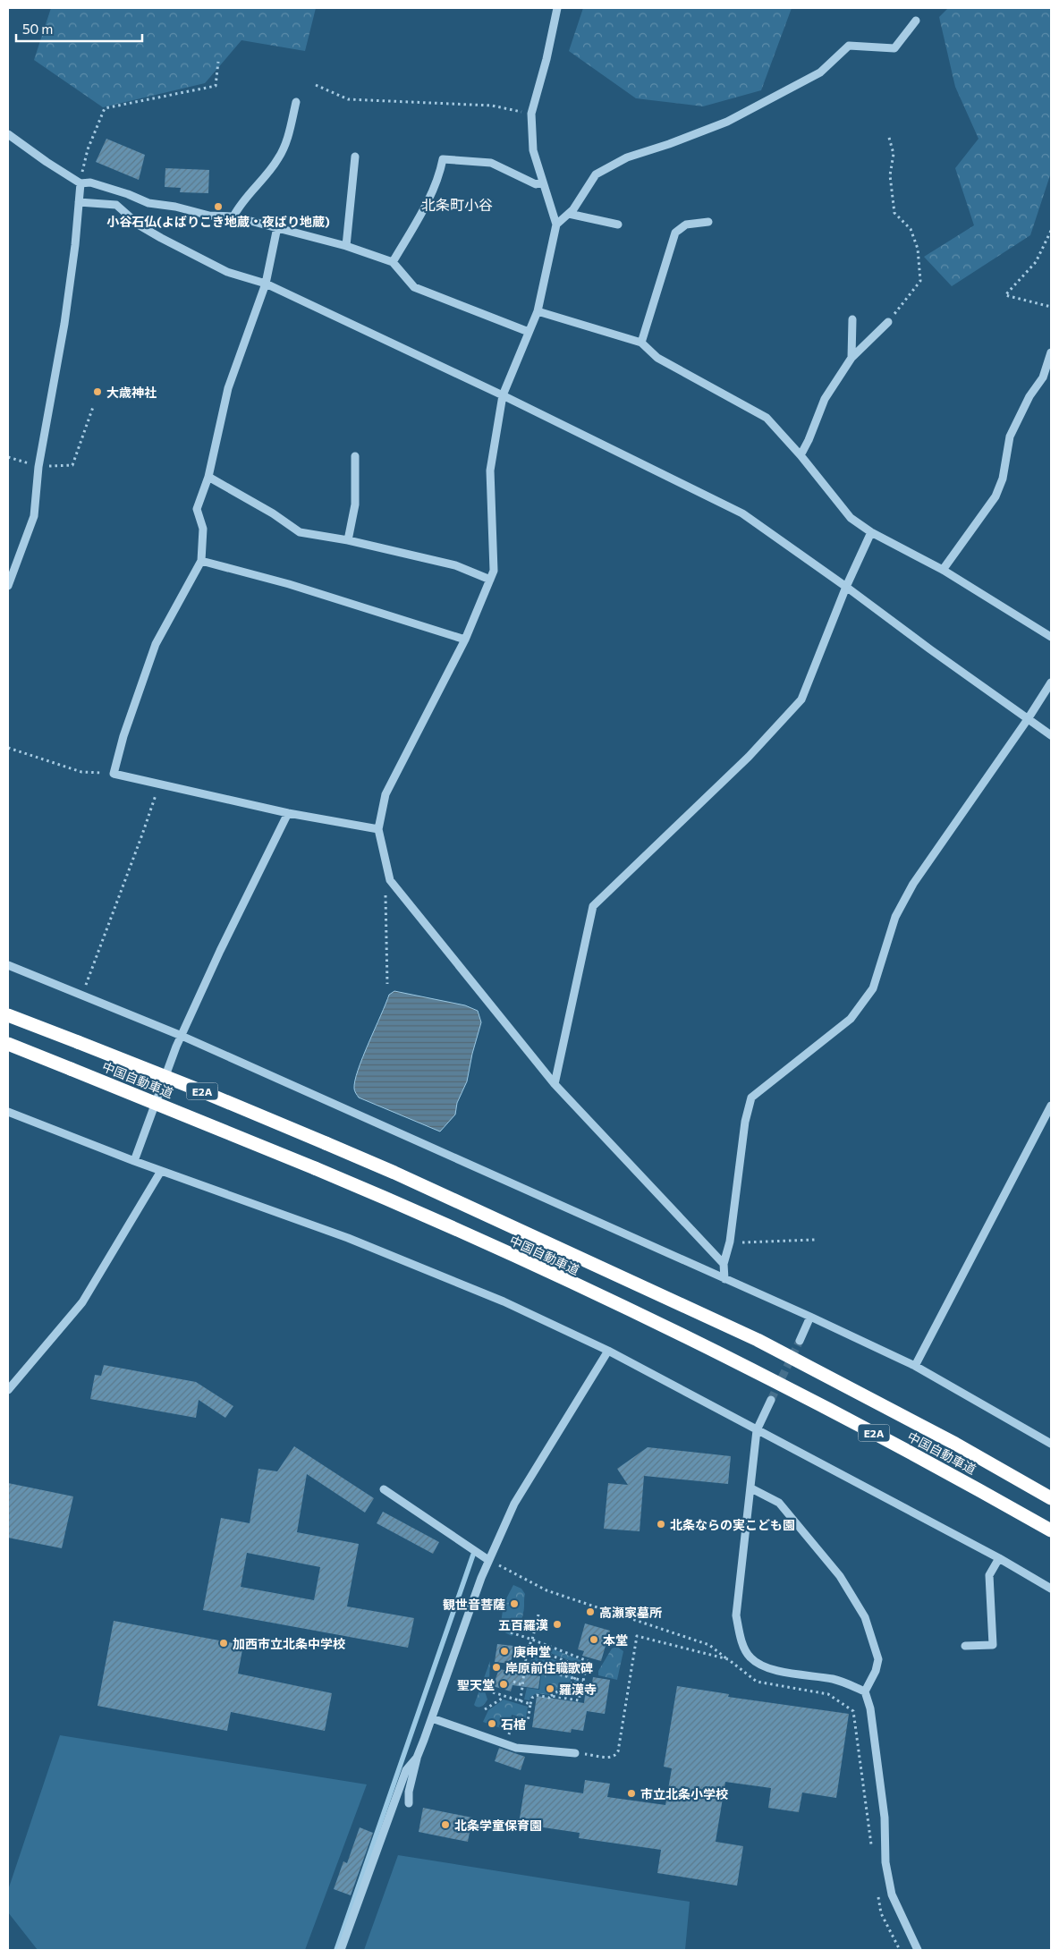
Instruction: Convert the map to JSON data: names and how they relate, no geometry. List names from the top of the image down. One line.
{"streets":{"highway":["中国自動車道","E2A"]},"districts":["北条町小谷"],"places":["小谷石仏(よばりこき地蔵・夜ばり地蔵)","大歳神社","北条ならの実こども園","観世音菩薩","高瀬家墓所","五百羅漢","本堂","加西市立北条中学校","庚申堂","岸原前住職歌碑","聖天堂","羅漢寺","石棺","市立北条小学校","北条学童保育園"],"scale_bar":"50 m"}
